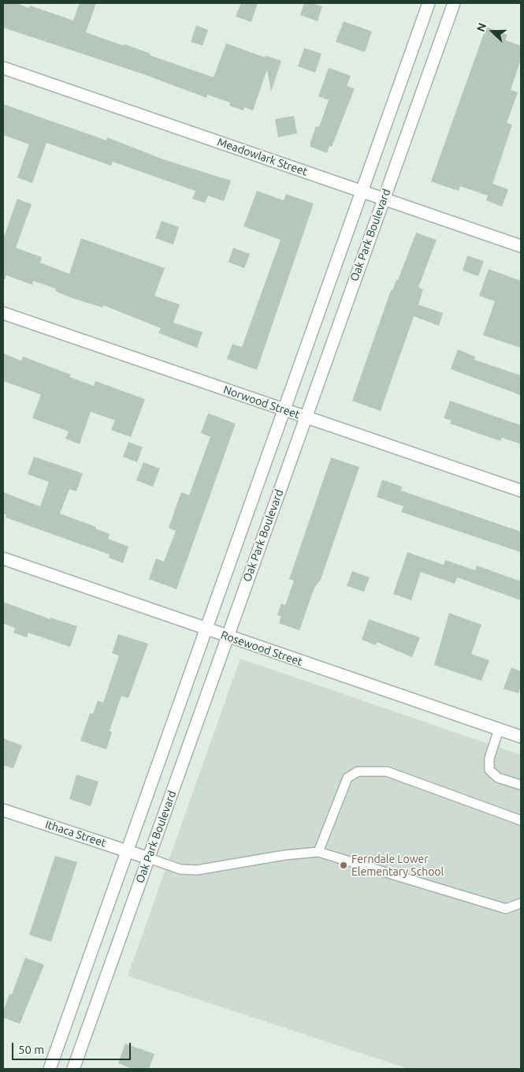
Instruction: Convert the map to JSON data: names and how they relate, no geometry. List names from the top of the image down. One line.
{"streets":{"street":["Meadowlark Street","Oak Park Boulevard","Norwood Street","Rosewood Street","Ithaca Street"]},"crossings":[["Meadowlark Street","Oak Park Boulevard"],["Oak Park Boulevard","Norwood Street"],["Oak Park Boulevard","Rosewood Street"],["Oak Park Boulevard","Ithaca Street"]],"places":["Ferndale Lower Elementary School"],"scale_bar":"50 m","north":"left"}
